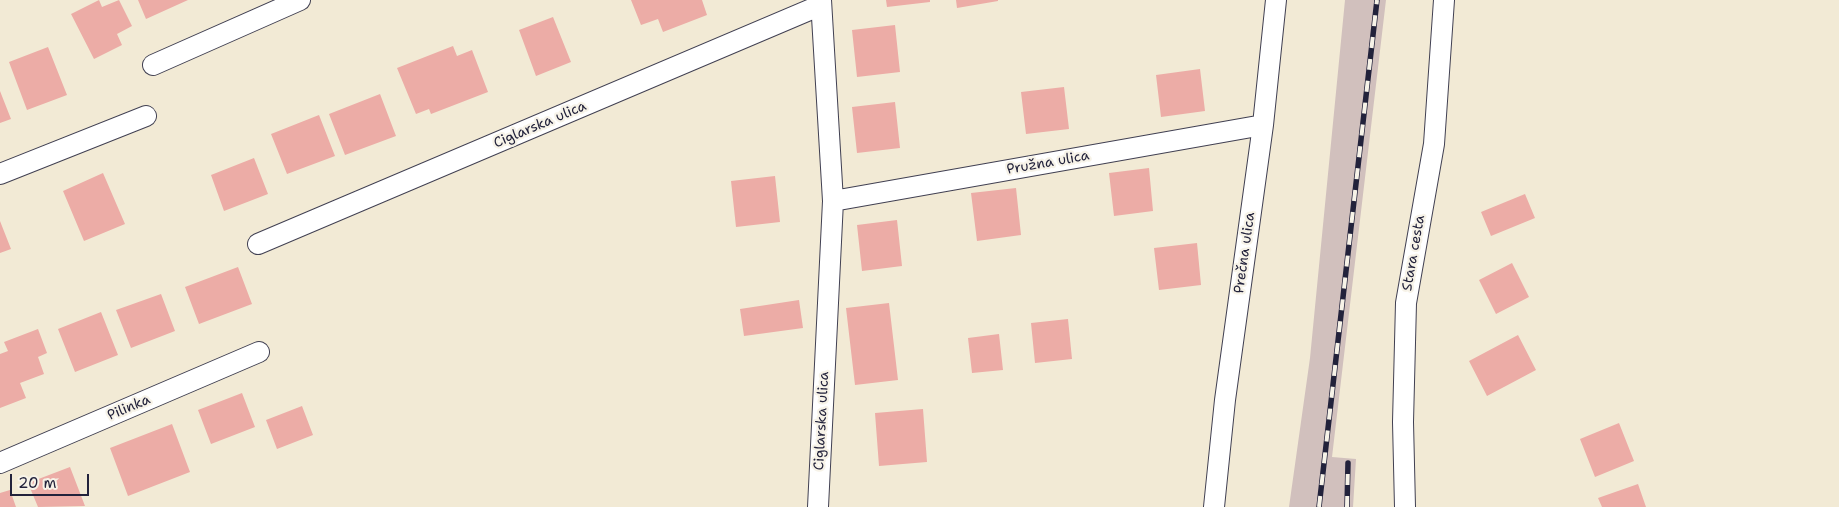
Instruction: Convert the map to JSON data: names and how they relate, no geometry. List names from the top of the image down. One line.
{"streets":{"street":["Ciglarska ulica","Pružna ulica","Prečna ulica","Stara cesta","Pilinka"]},"crossings":[["Ciglarska ulica","Pružna ulica"],["Pružna ulica","Prečna ulica"]],"scale_bar":"20 m"}
